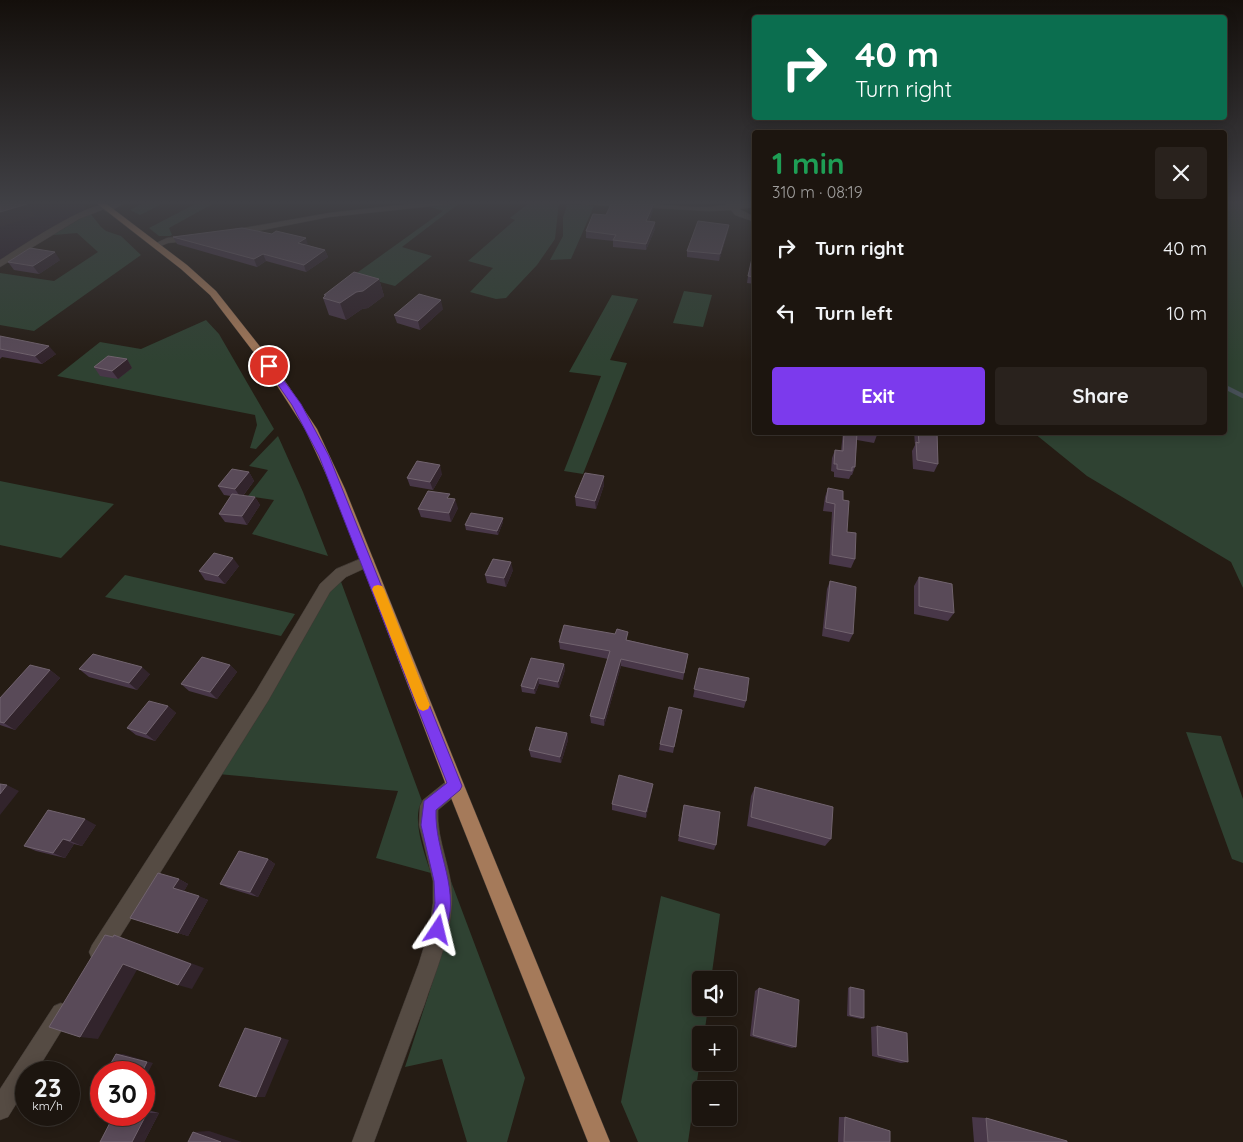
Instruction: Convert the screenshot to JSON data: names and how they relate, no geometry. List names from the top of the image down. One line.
{"page":{"turn":["40 m","Turn right"],"heading":["1 min","310 m · 08:19"],"list":[{"name":"Turn right","value":"40 m"},{"name":"Turn left","value":"10 m"}],"buttons":["Exit","Share"],"map_buttons":["+","−"],"speed":"23 km/h","limit":"30"}}
